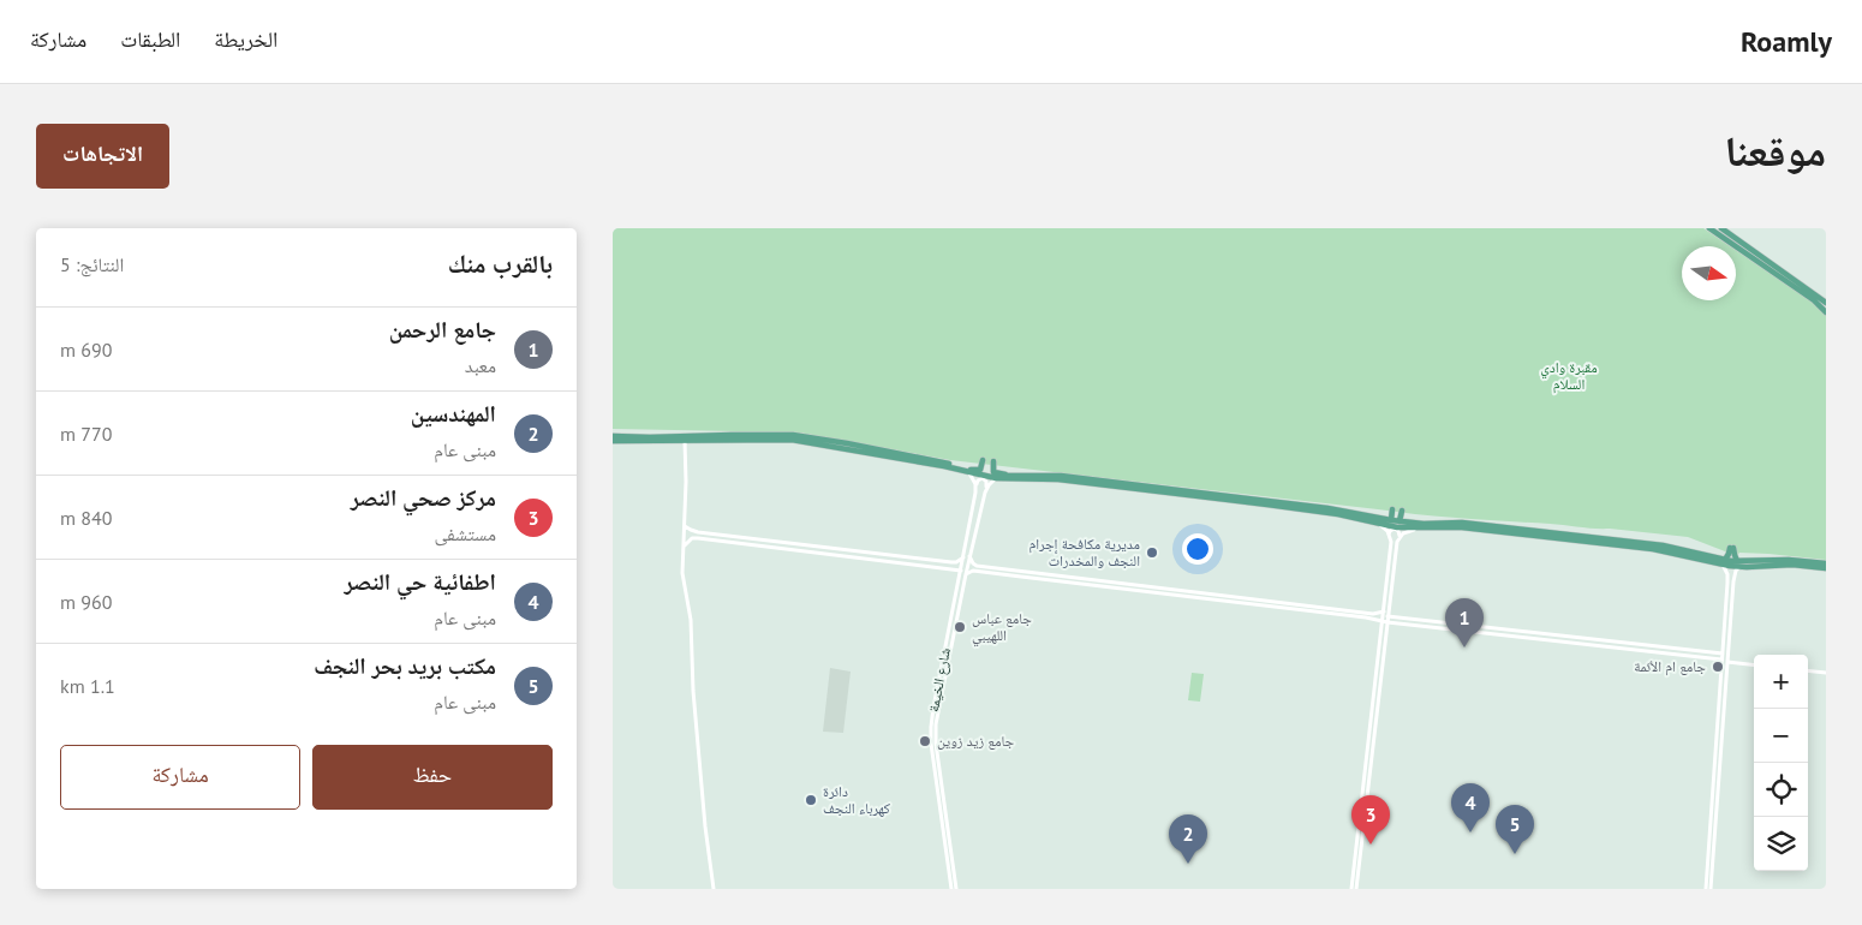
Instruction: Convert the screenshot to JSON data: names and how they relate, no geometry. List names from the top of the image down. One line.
{"streets":{"street":["شارع الخيمة"]},"parks":["مقبرة وادي السلام"],"places":["مديرية مكافحة إجرام النجف والمخدرات","جامع عباس اللهيبي","جامع ام الأئمة","جامع زيد زوين","دائرة كهرباء النجف"],"north":"right","page":{"header":"Roamly","nav":["الخريطة","الطبقات","مشاركة"],"title":"موقعنا","buttons":["الاتجاهات",["حفظ","مشاركة"]],"heading":["بالقرب منك","النتائج: 5"],"list":[{"mark":"1","name":"جامع الرحمن","note":"معبد","value":"690 m"},{"mark":"2","name":"المهندسين","note":"مبنى عام","value":"770 m"},{"mark":"3","name":"مركز صحي النصر","note":"مستشفى","value":"840 m"},{"mark":"4","name":"اطفائية حي النصر","note":"مبنى عام","value":"960 m"},{"mark":"5","name":"مكتب بريد بحر النجف","note":"مبنى عام","value":"1.1 km"}],"pins":["1","4","3","5","2"],"map_buttons":["+","−"]}}
